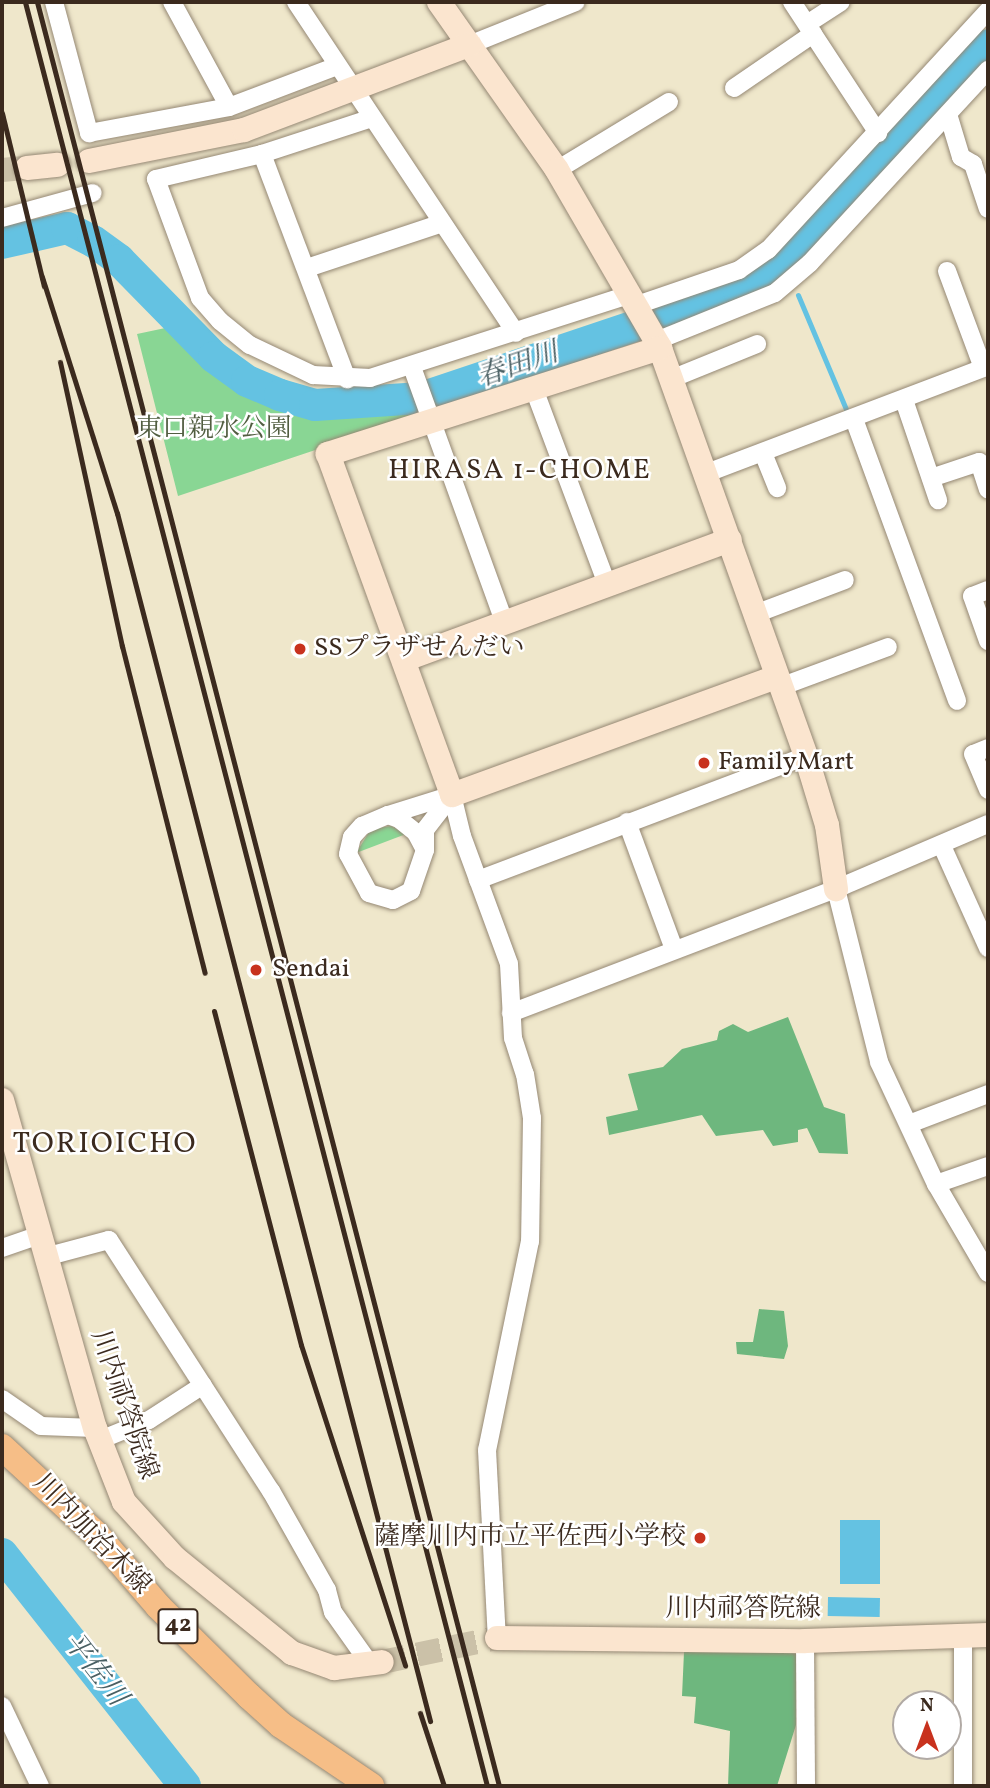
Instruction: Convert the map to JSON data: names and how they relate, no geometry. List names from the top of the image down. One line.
{"streets":{"main road":["川内加治木線","42"],"street":["川内祁答院線"]},"districts":["HIRASA 1-CHOME","TORIOICHO"],"water":["春田川","平佐川"],"parks":["東口親水公園"],"places":["SSプラザせんだい","FamilyMart","Sendai","薩摩川内市立平佐西小学校"],"north":"top"}
